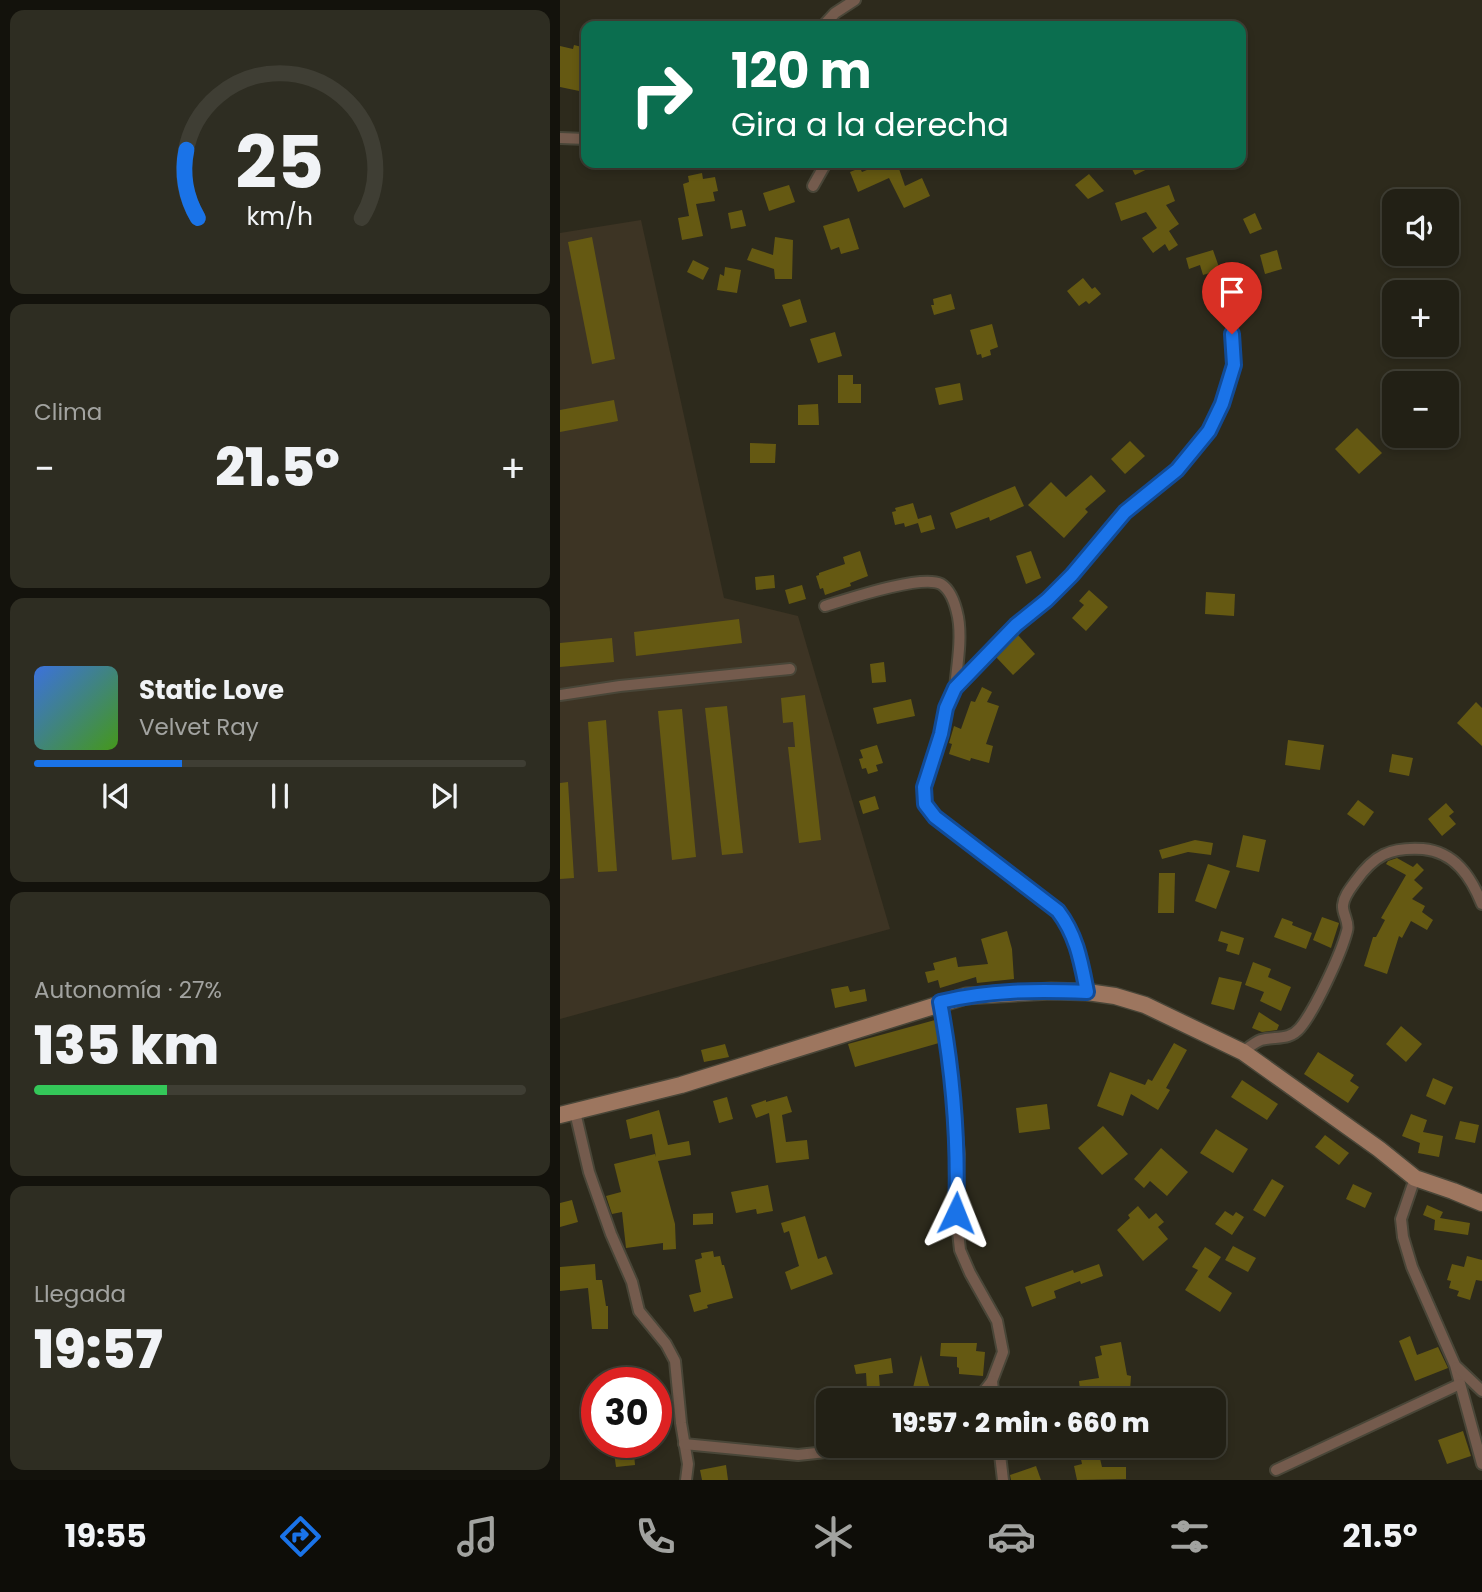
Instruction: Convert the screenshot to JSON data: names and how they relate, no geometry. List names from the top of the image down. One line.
{"page":{"turn":["120 m","Gira a la derecha"],"map_buttons":["+","−"],"tile":["Clima",["Autonomía · 27%","135 km"],["Llegada","19:57"]],"heat":["−","21.5°","+"],"song":["Static Love","Velvet Ray"],"limit":"30","trip":"19:57 · 2 min · 660 m","tabs":["19:55","21.5°"],"gauge":["25","km/h"]}}
